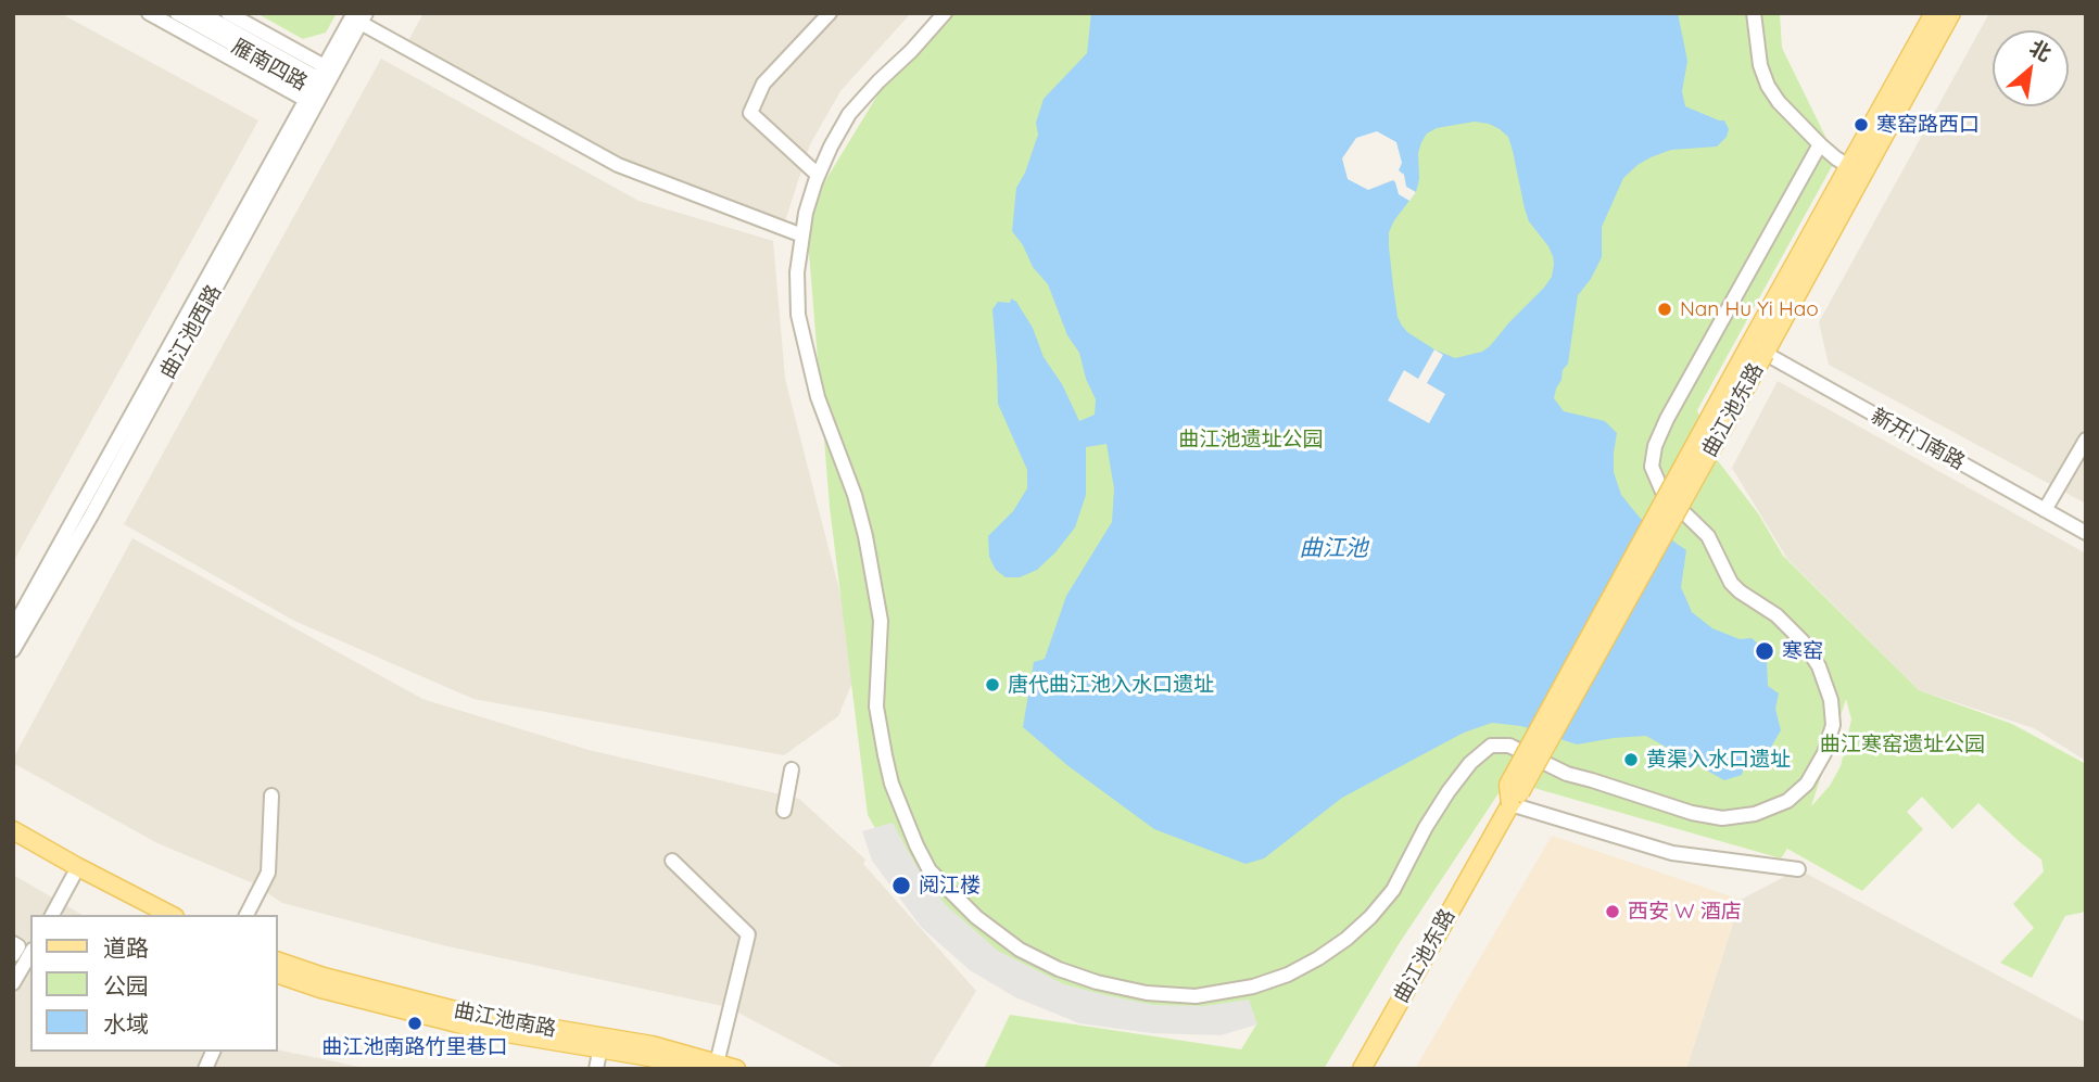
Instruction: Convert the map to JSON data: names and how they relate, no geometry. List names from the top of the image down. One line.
{"streets":{"main road":["曲江池东路","曲江池南路"],"street":["雁南四路","曲江池西路","新开门南路"]},"crossings":[["雁南四路","曲江池西路"],["曲江池东路","新开门南路"]],"water":["曲江池"],"parks":["曲江池遗址公园","曲江寒窑遗址公园"],"places":["寒窑路西口","Nan Hu Yi Hao","寒窑","唐代曲江池入水口遗址","黄渠入水口遗址","阅江楼","西安 W 酒店","曲江池南路竹里巷口"],"legend":["道路","公园","水域"],"north":"top right"}
